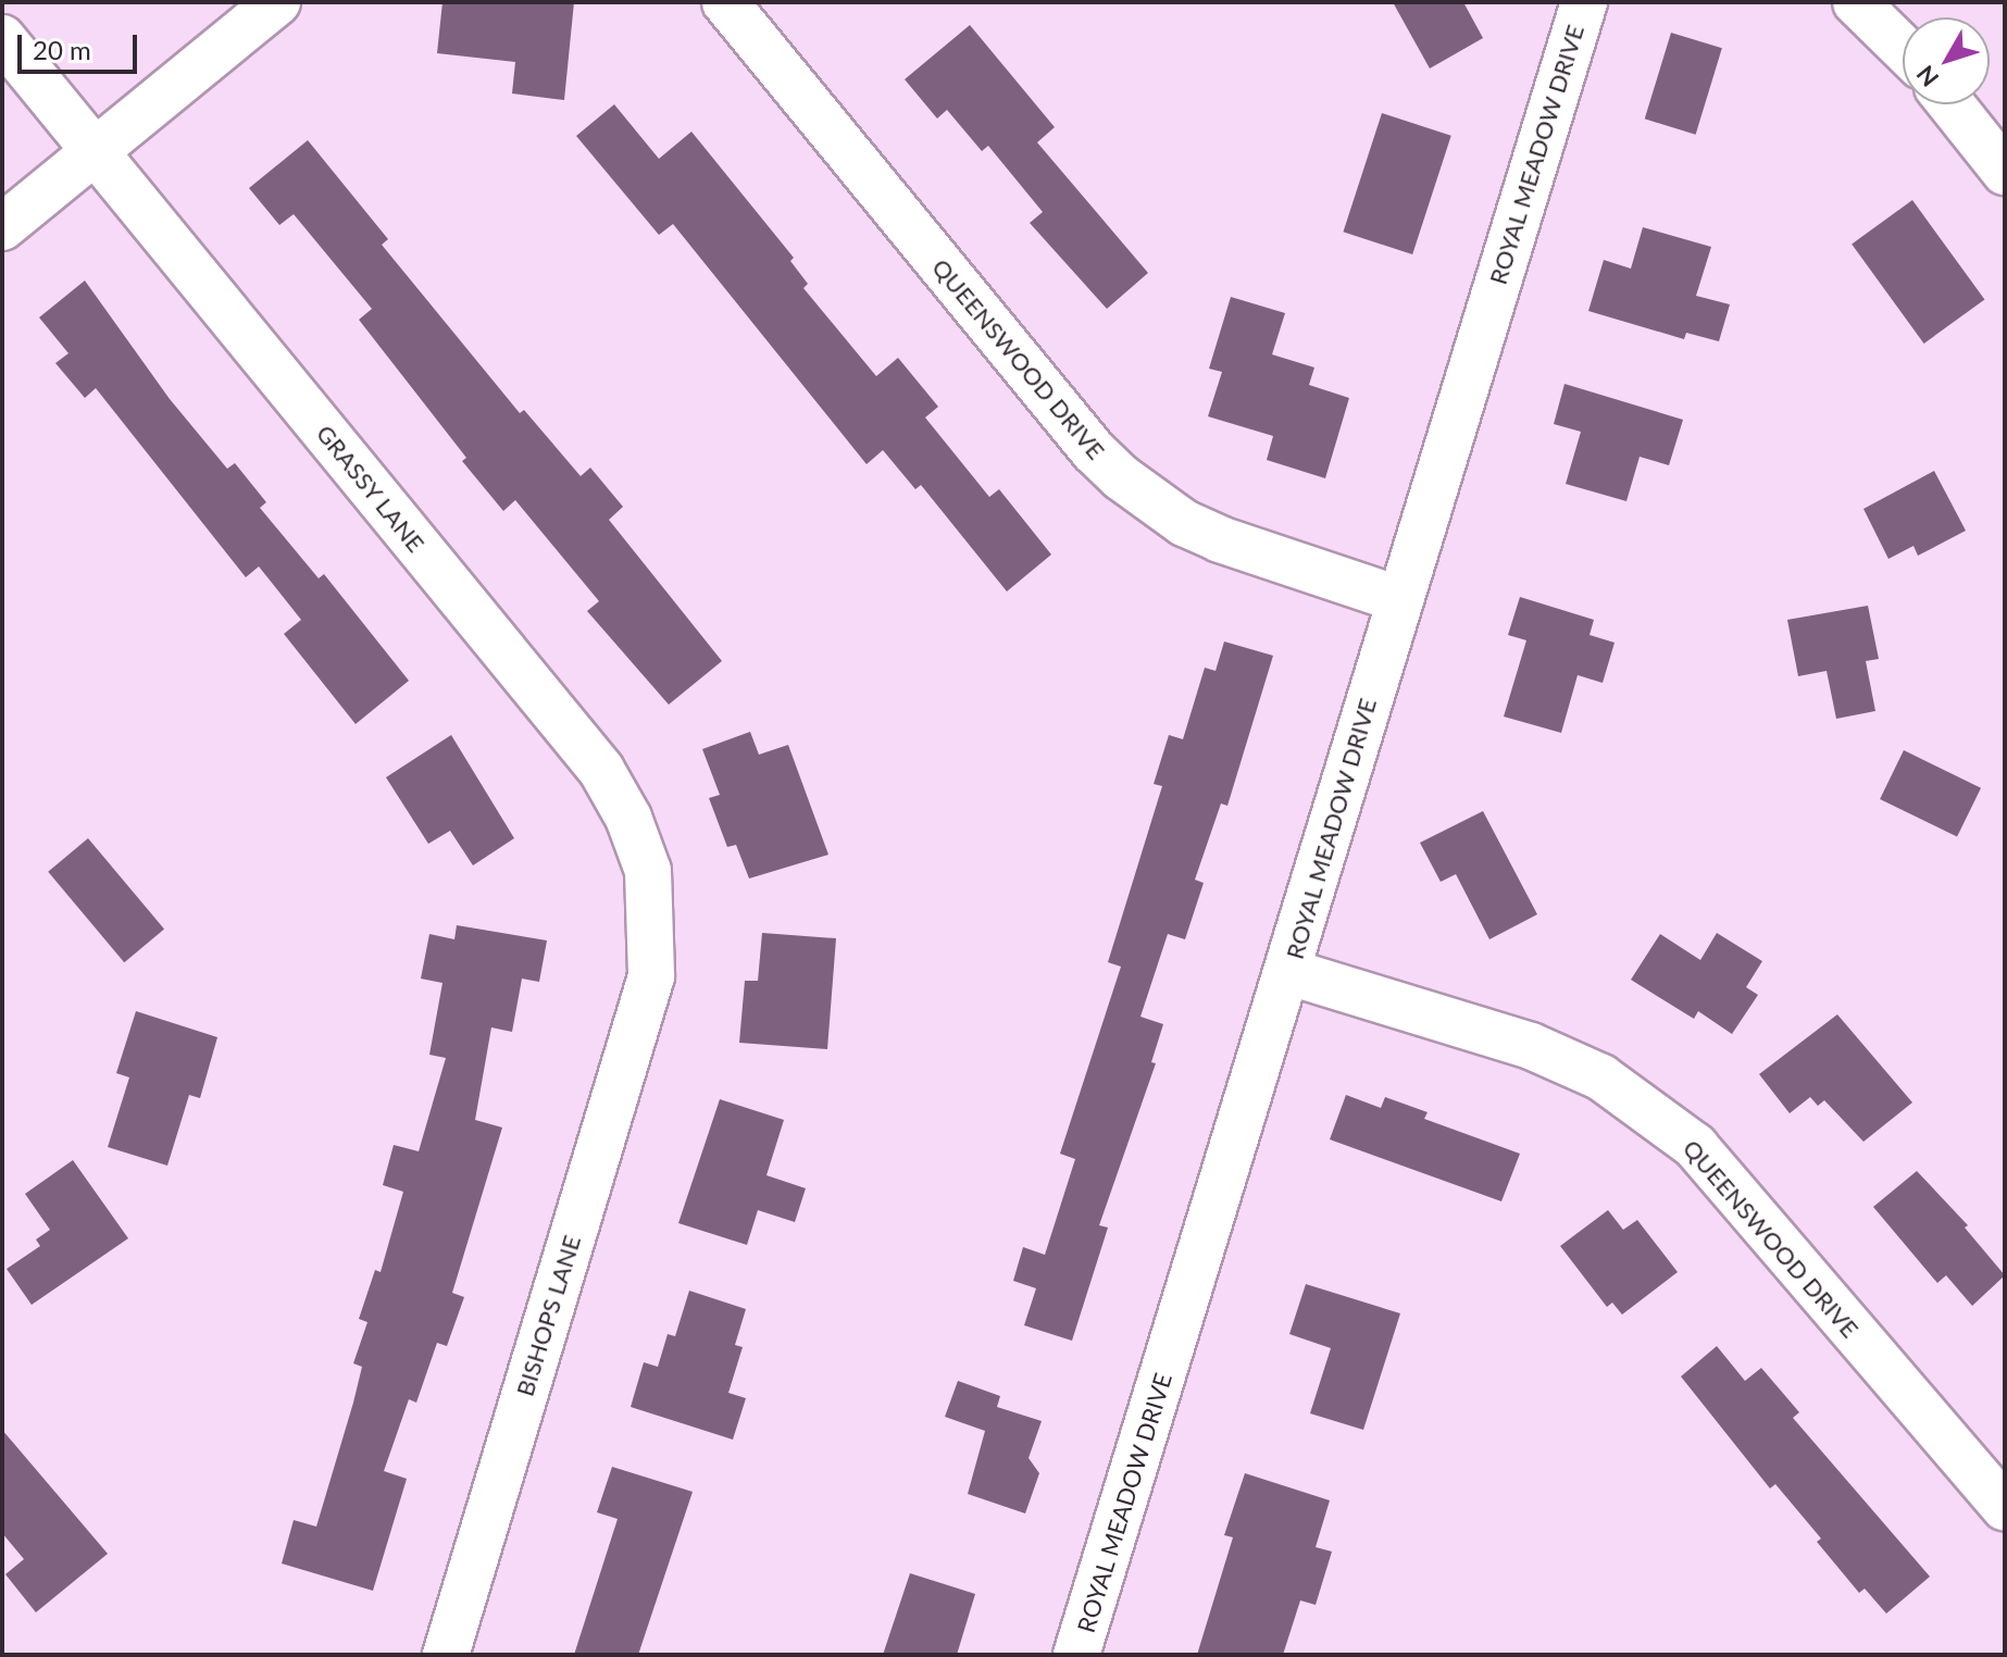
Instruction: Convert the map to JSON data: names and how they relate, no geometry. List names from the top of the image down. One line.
{"streets":{"street":["ROYAL MEADOW DRIVE","QUEENSWOOD DRIVE","GRASSY LANE","BISHOPS LANE"]},"crossings":[["ROYAL MEADOW DRIVE","QUEENSWOOD DRIVE"],["GRASSY LANE","BISHOPS LANE"]],"scale_bar":"20 m","north":"bottom left"}
